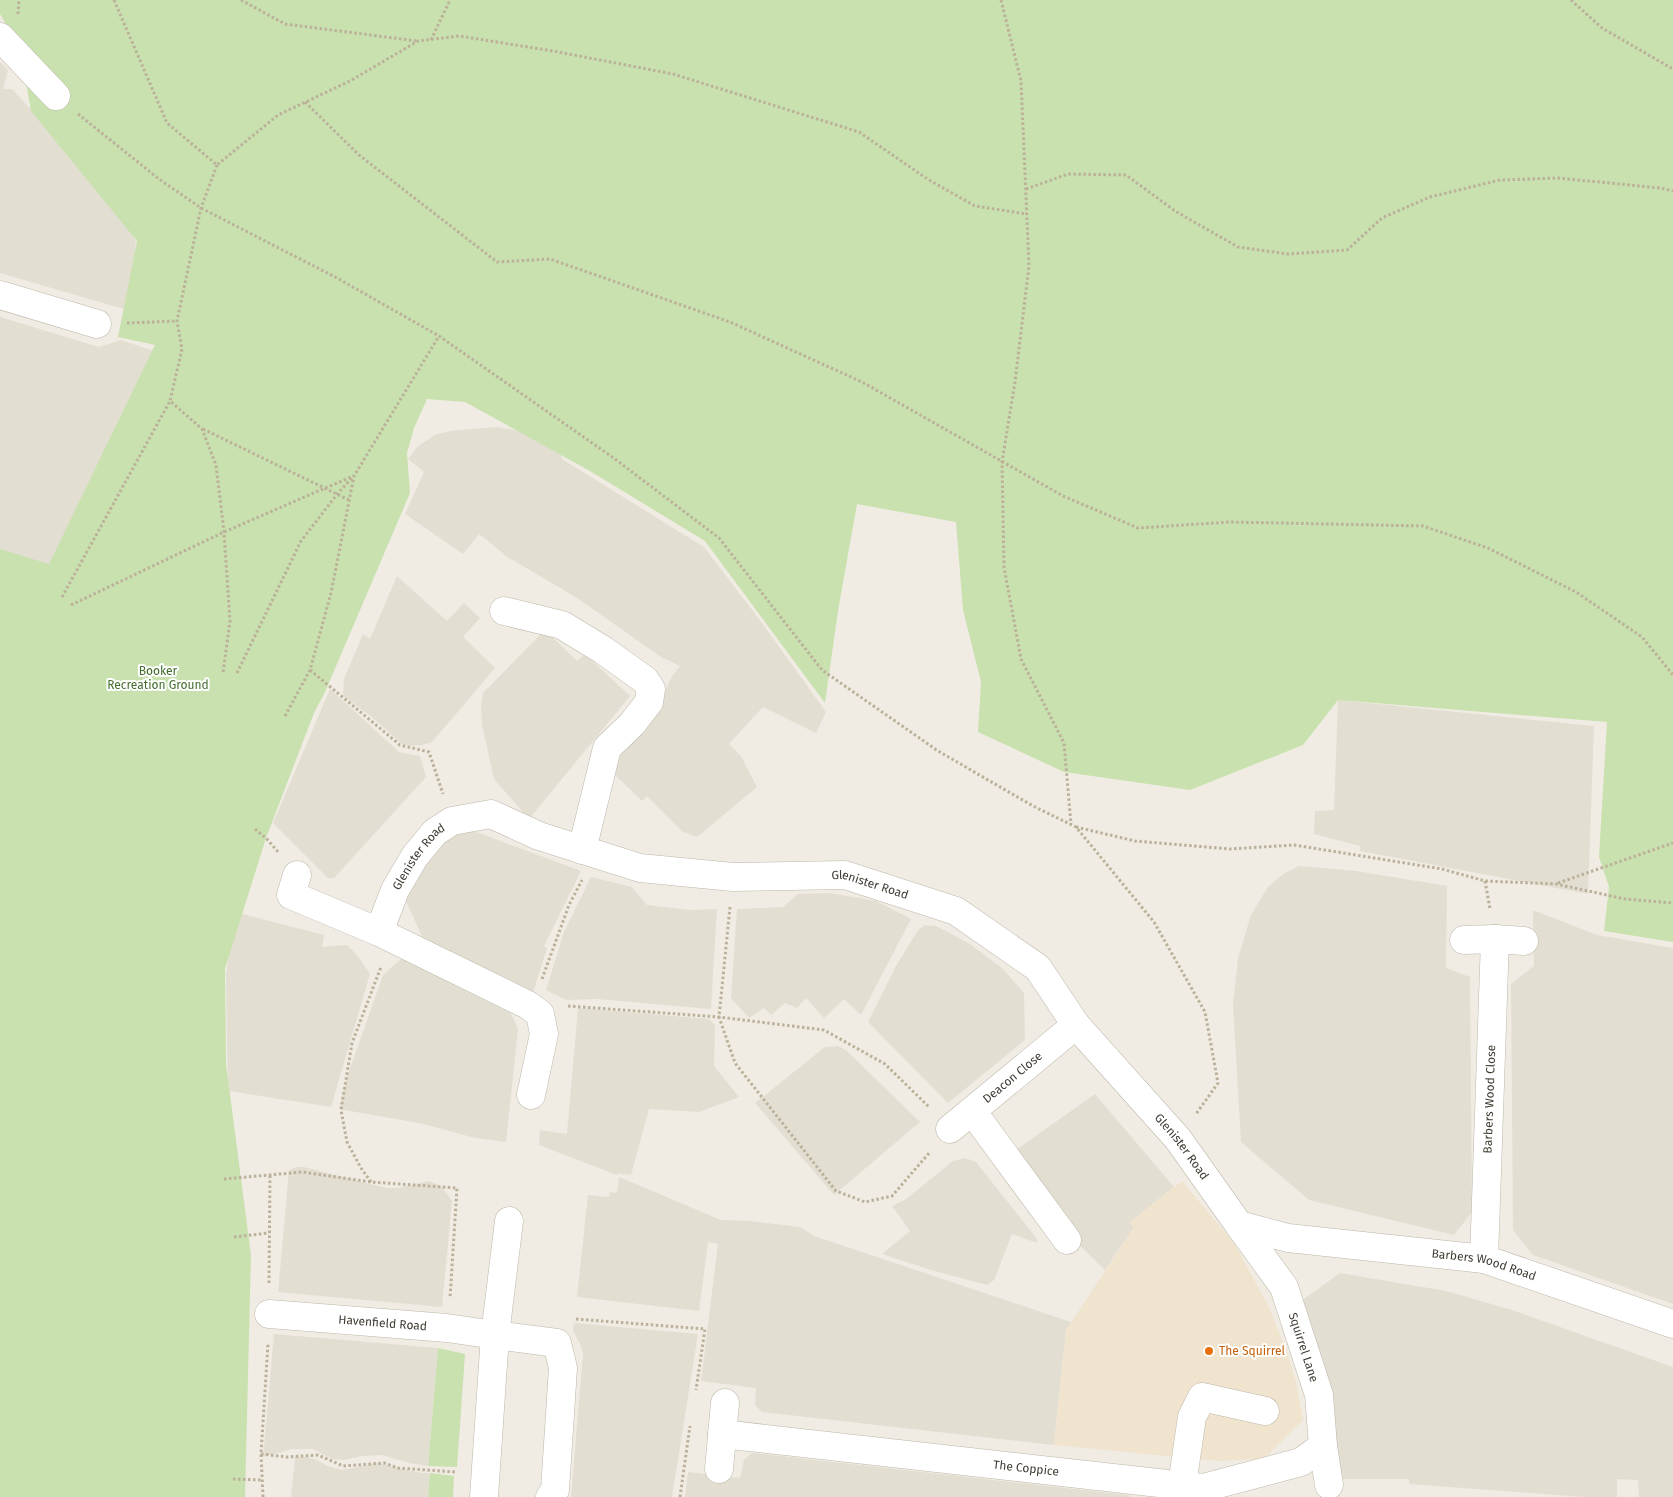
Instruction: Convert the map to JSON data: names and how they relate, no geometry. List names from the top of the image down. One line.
{"streets":{"street":["Glenister Road","Deacon Close","Barbers Wood Close","Barbers Wood Road","Havenfield Road","Squirrel Lane","The Coppice"]},"crossings":[["Glenister Road","Deacon Close"],["Glenister Road","Barbers Wood Road"],["Glenister Road","Squirrel Lane"],["Barbers Wood Close","Barbers Wood Road"],["Barbers Wood Road","Squirrel Lane"],["Squirrel Lane","The Coppice"]],"parks":["Booker Recreation Ground"],"places":["The Squirrel"]}
